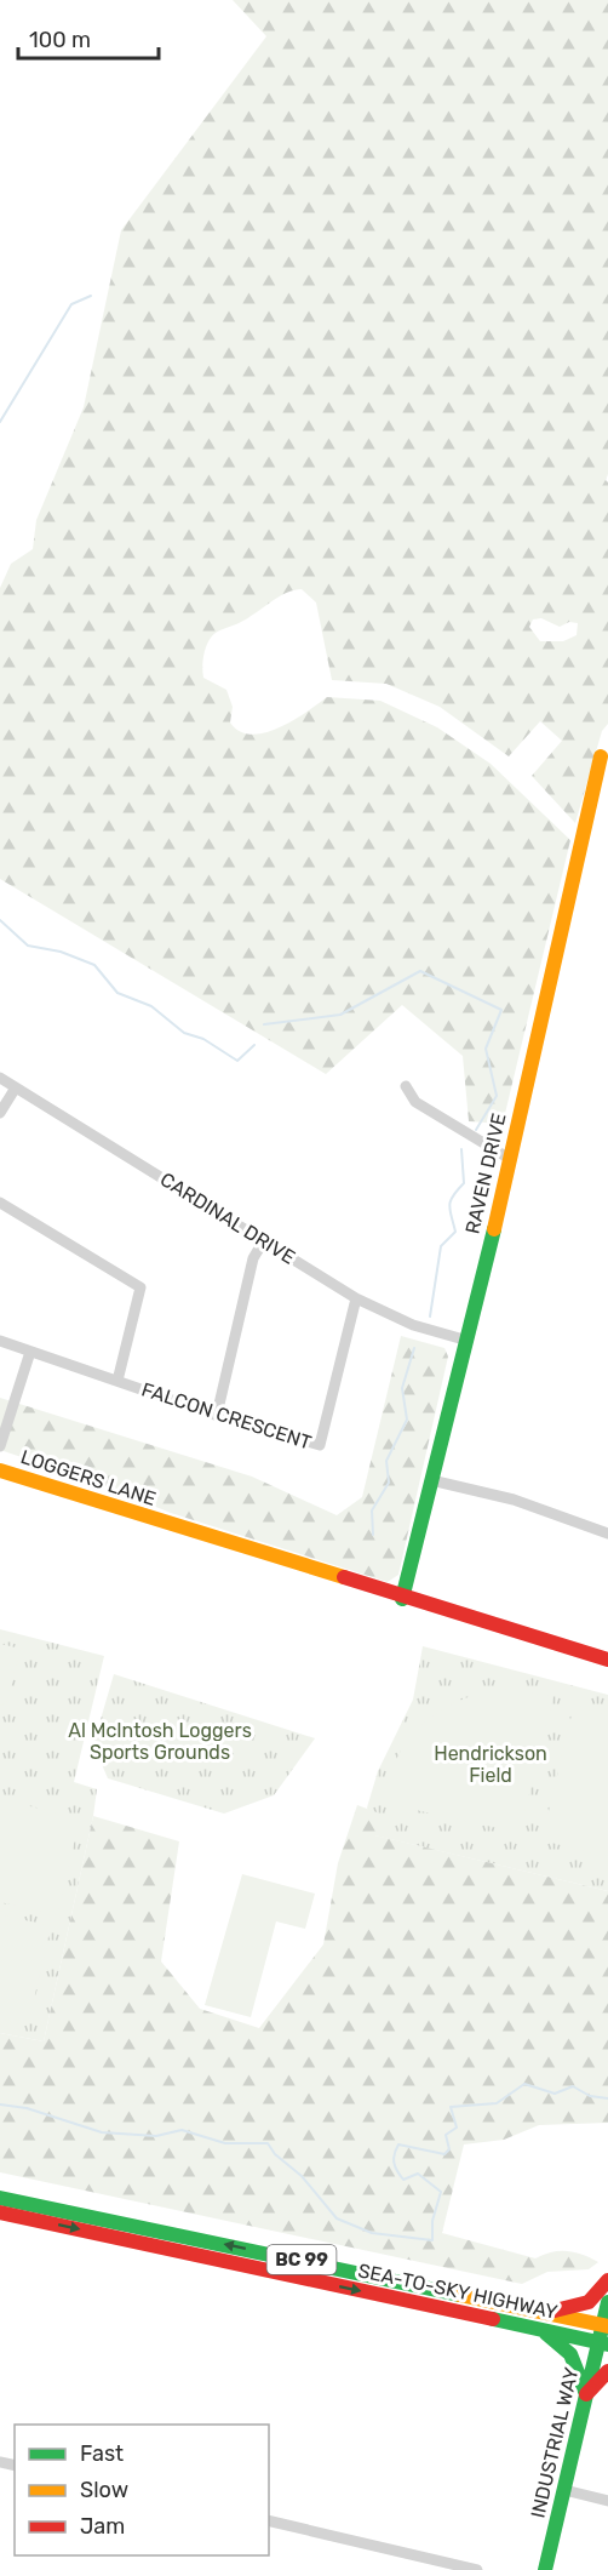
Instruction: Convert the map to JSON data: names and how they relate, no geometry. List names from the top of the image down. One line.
{"streets":{"main road":["RAVEN DRIVE","LOGGERS LANE","BC 99","SEA-TO-SKY HIGHWAY","INDUSTRIAL WAY"],"street":["CARDINAL DRIVE","FALCON CRESCENT"]},"crossings":[["RAVEN DRIVE","CARDINAL DRIVE"],["RAVEN DRIVE","LOGGERS LANE"],["CARDINAL DRIVE","FALCON CRESCENT"],["SEA-TO-SKY HIGHWAY","INDUSTRIAL WAY"]],"parks":["Al McIntosh Loggers Sports Grounds","Hendrickson Field"],"legend":["Fast","Slow","Jam"],"scale_bar":"100 m"}
